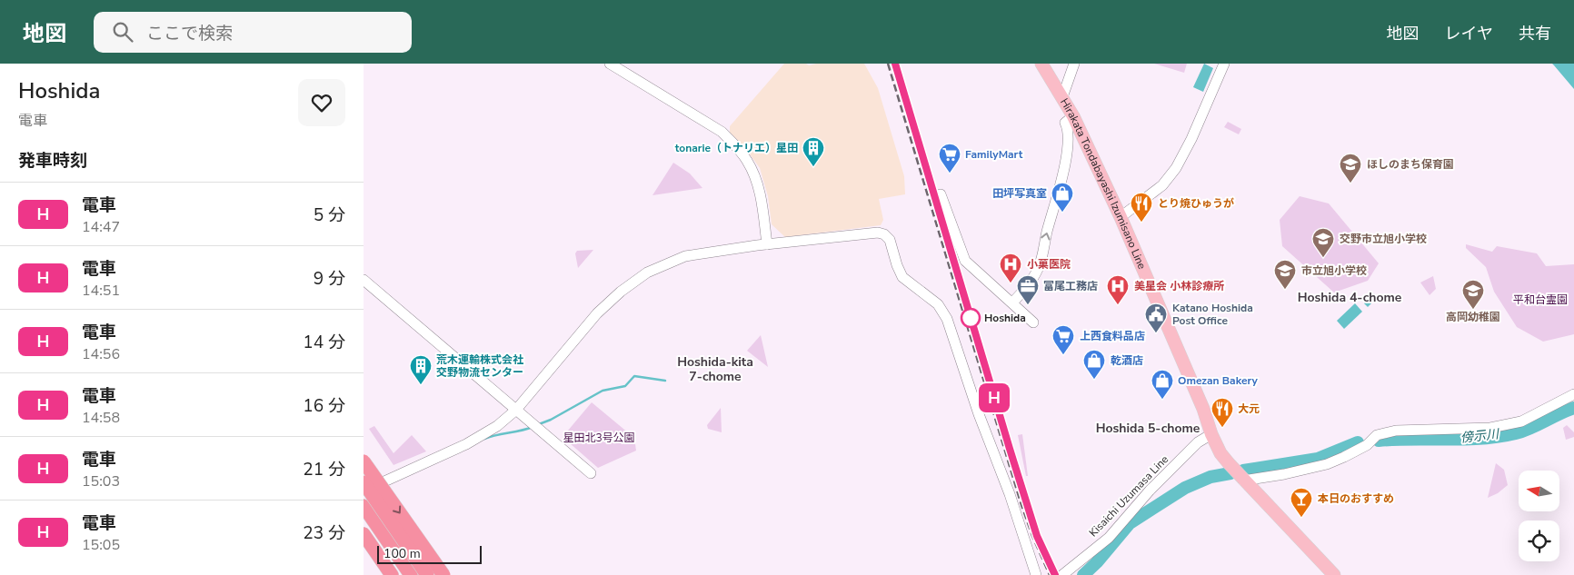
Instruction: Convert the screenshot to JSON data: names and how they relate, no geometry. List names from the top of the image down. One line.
{"streets":{"main road":["Hirakata Tondabayashi Izumisano Line"],"street":["Kisaichi Uzumasa Line"]},"crossings":[["Hirakata Tondabayashi Izumisano Line","Kisaichi Uzumasa Line"]],"districts":["Hoshida 4-chome","Hoshida-kita 7-chome","Hoshida 5-chome"],"water":["傍示川"],"parks":["平和台霊園","星田北3号公園"],"places":{"building":["tonarie（トナリエ）星田","荒木運輸株式会社 交野物流センター"],"supermarket":["FamilyMart","上西食料品店"],"school or university":["ほしのまち保育園","交野市立旭小学校","市立旭小学校","高岡幼稚園"],"shop":["田坪写真室","乾酒店","Omezan Bakery"],"restaurant":["とり焼ひゅうが","大元"],"hospital":["小菓医院","美星会 小林診療所"],"office":["富尾工務店"],"other":["Hoshida"],"public building":["Katano Hoshida Post Office"],"bar":["本日のおすすめ"]},"scale_bar":"100 m","north":"left","page":{"header":"地図","search":"ここで検索","nav":["地図","レイヤ","共有"],"heading":[["Hoshida","電車"],"発車時刻"],"on_map":"H","list":[{"mark":"H","name":"電車","note":"14:47","value":"5 分"},{"mark":"H","name":"電車","note":"14:51","value":"9 分"},{"mark":"H","name":"電車","note":"14:56","value":"14 分"},{"mark":"H","name":"電車","note":"14:58","value":"16 分"},{"mark":"H","name":"電車","note":"15:03","value":"21 分"},{"mark":"H","name":"電車","note":"15:05","value":"23 分"}],"scale":"100 m"}}
